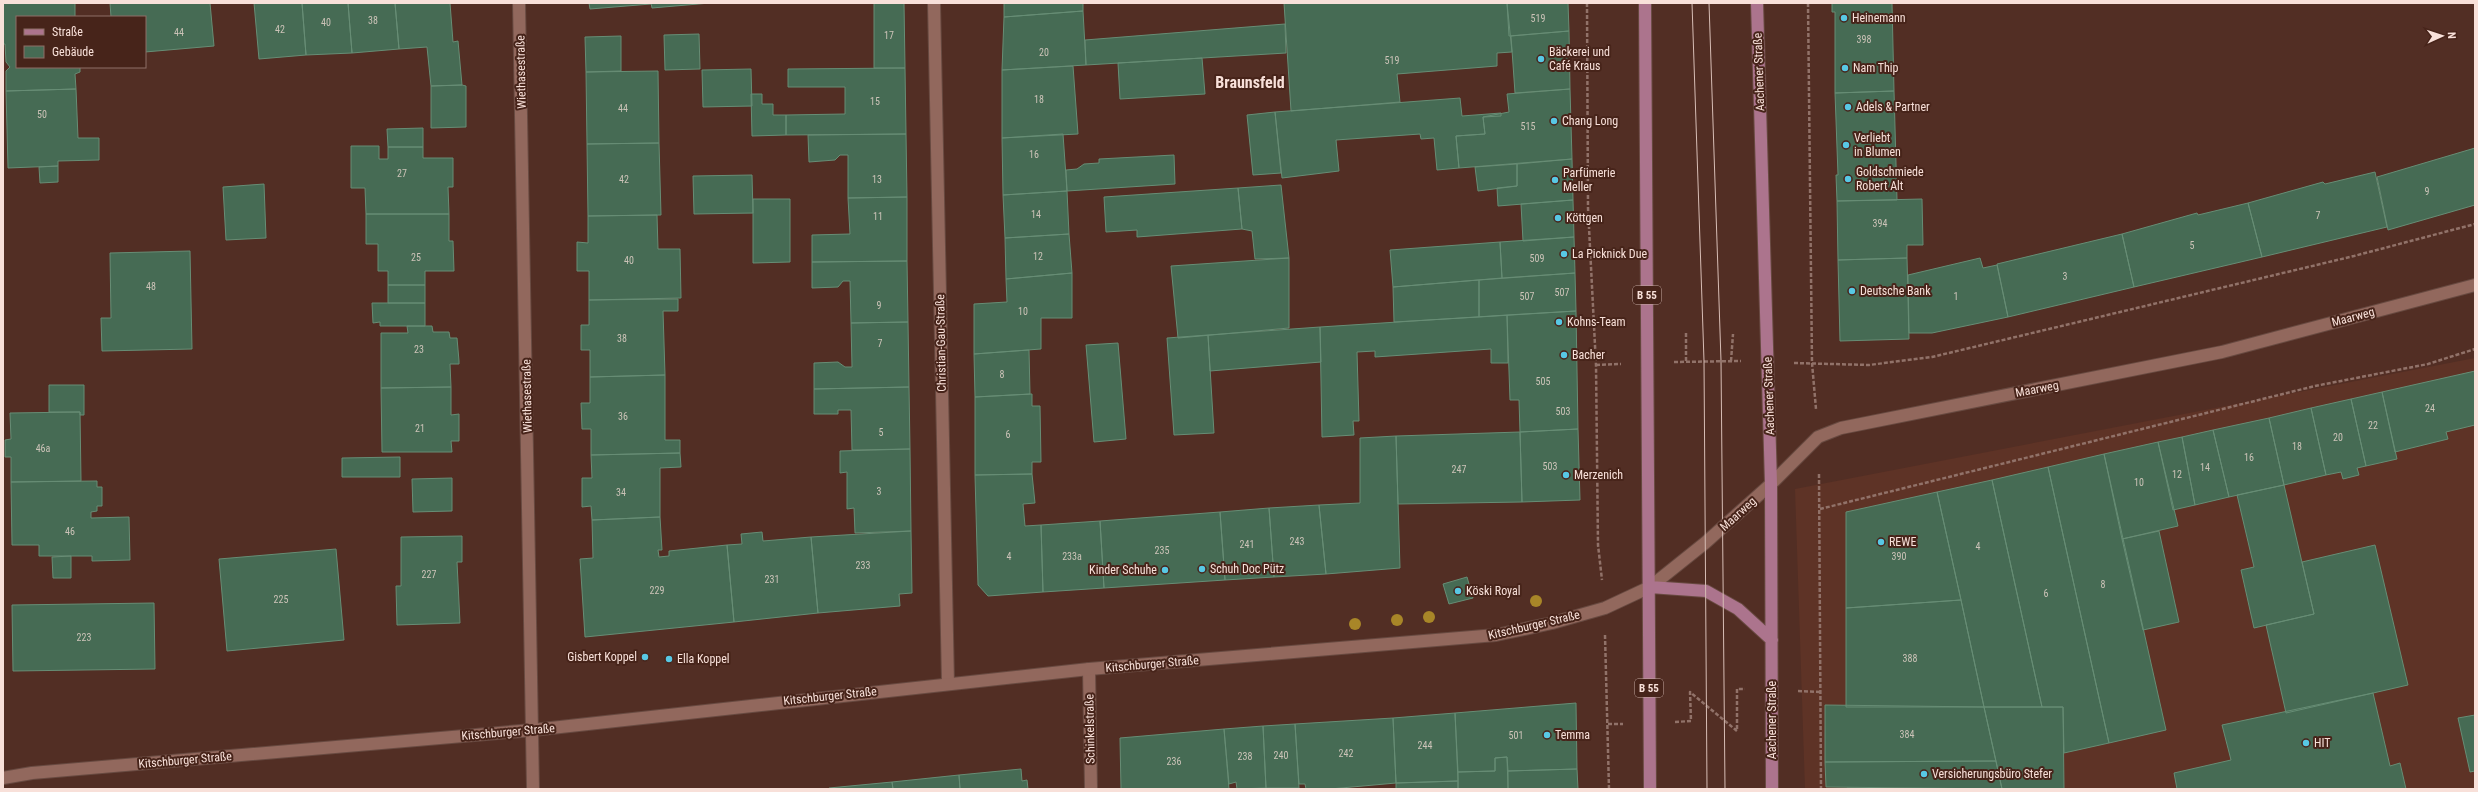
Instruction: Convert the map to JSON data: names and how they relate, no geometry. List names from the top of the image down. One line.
{"streets":{"main road":["Aachener Straße","B 55"],"street":["Wiethasestraße","Maarweg","Christian-Gau-Straße","Kitschburger Straße","Schinkelstraße"]},"crossings":[["Wiethasestraße","Kitschburger Straße"],["Aachener Straße","Maarweg"],["B 55","Maarweg"],["B 55","Kitschburger Straße"],["Maarweg","Kitschburger Straße"],["Christian-Gau-Straße","Kitschburger Straße"],["Kitschburger Straße","Schinkelstraße"]],"districts":["Braunsfeld"],"places":["Heinemann","Bäckerei und Café Kraus","Nam Thip","Adels & Partner","Chang Long","Verliebt in Blumen","Goldschmiede Robert Alt","Parfümerie Meller","Köttgen","La Picknick Due","Deutsche Bank","Kohns-Team","Bacher","Merzenich","REWE","Schuh Doc Pütz","Kinder Schuhe","Köski Royal","Gisbert Koppel","Ella Koppel","Temma","HIT","Versicherungsbüro Stefer"],"house_numbers":["519","38","40","42","44","17","398","20","519","18","15","44","50","515","16","27","42","13","9","14","7","11","394","5","12","25","509","40","3","48","507","507","1","9","10","38","7","23","8","505","24","503","36","22","21","5","6","20","18","46a","16","503","14","247","12","10","3","34","46","243","241","4","235","4","233a","390","233","227","231","8","229","6","225","223","388","384","501","244","242","240","238","236"],"legend":["Straße","Gebäude"],"north":"right"}
